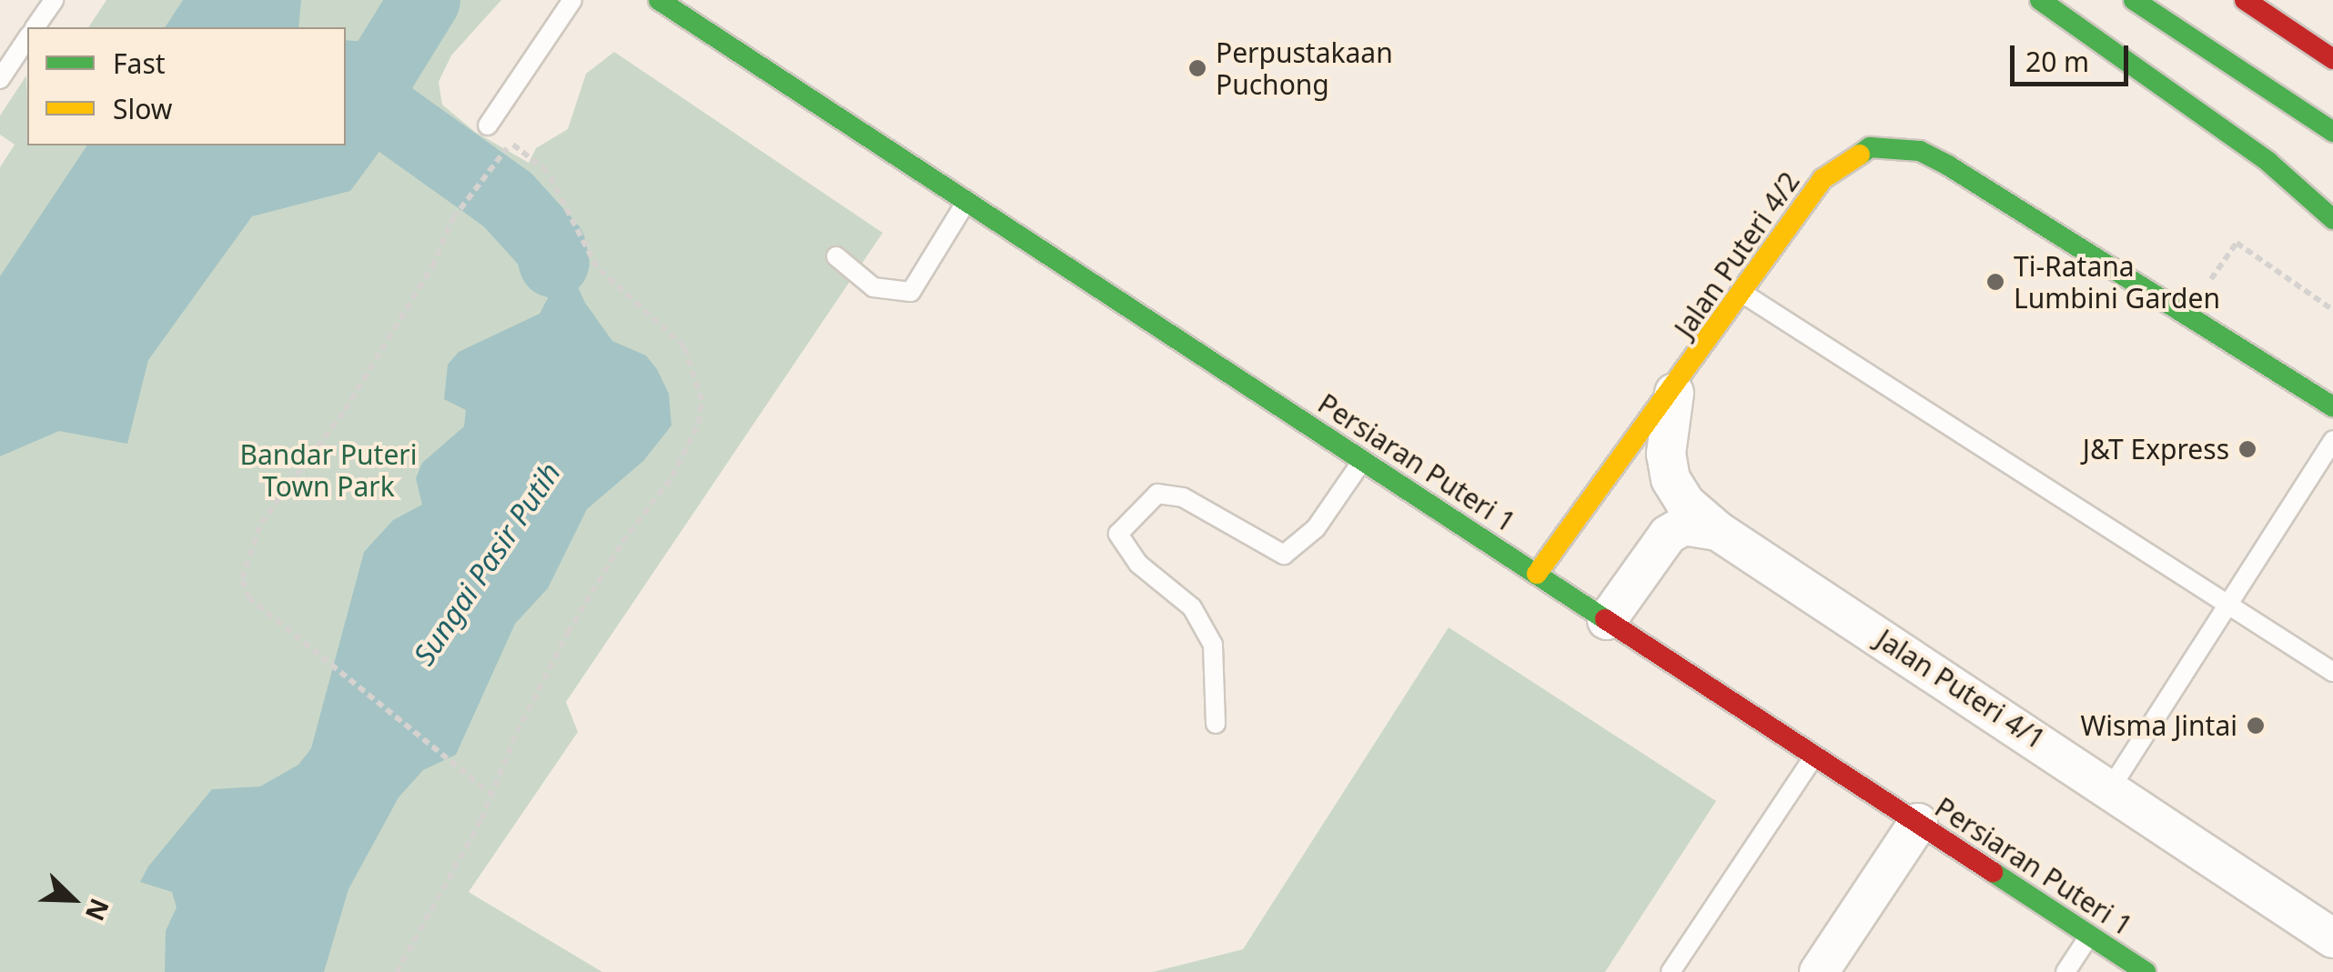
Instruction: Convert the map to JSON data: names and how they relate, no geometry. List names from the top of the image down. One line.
{"streets":{"main road":["Jalan Puteri 4/2","Persiaran Puteri 1"],"street":["Jalan Puteri 4/1"]},"crossings":[["Jalan Puteri 4/2","Persiaran Puteri 1"],["Jalan Puteri 4/2","Jalan Puteri 4/1"]],"water":["Sungai Pasir Putih"],"parks":["Bandar Puteri Town Park"],"places":["Perpustakaan Puchong","Ti-Ratana Lumbini Garden","J&T Express","Wisma Jintai"],"legend":["Fast","Slow"],"scale_bar":"20 m","north":"bottom right"}
